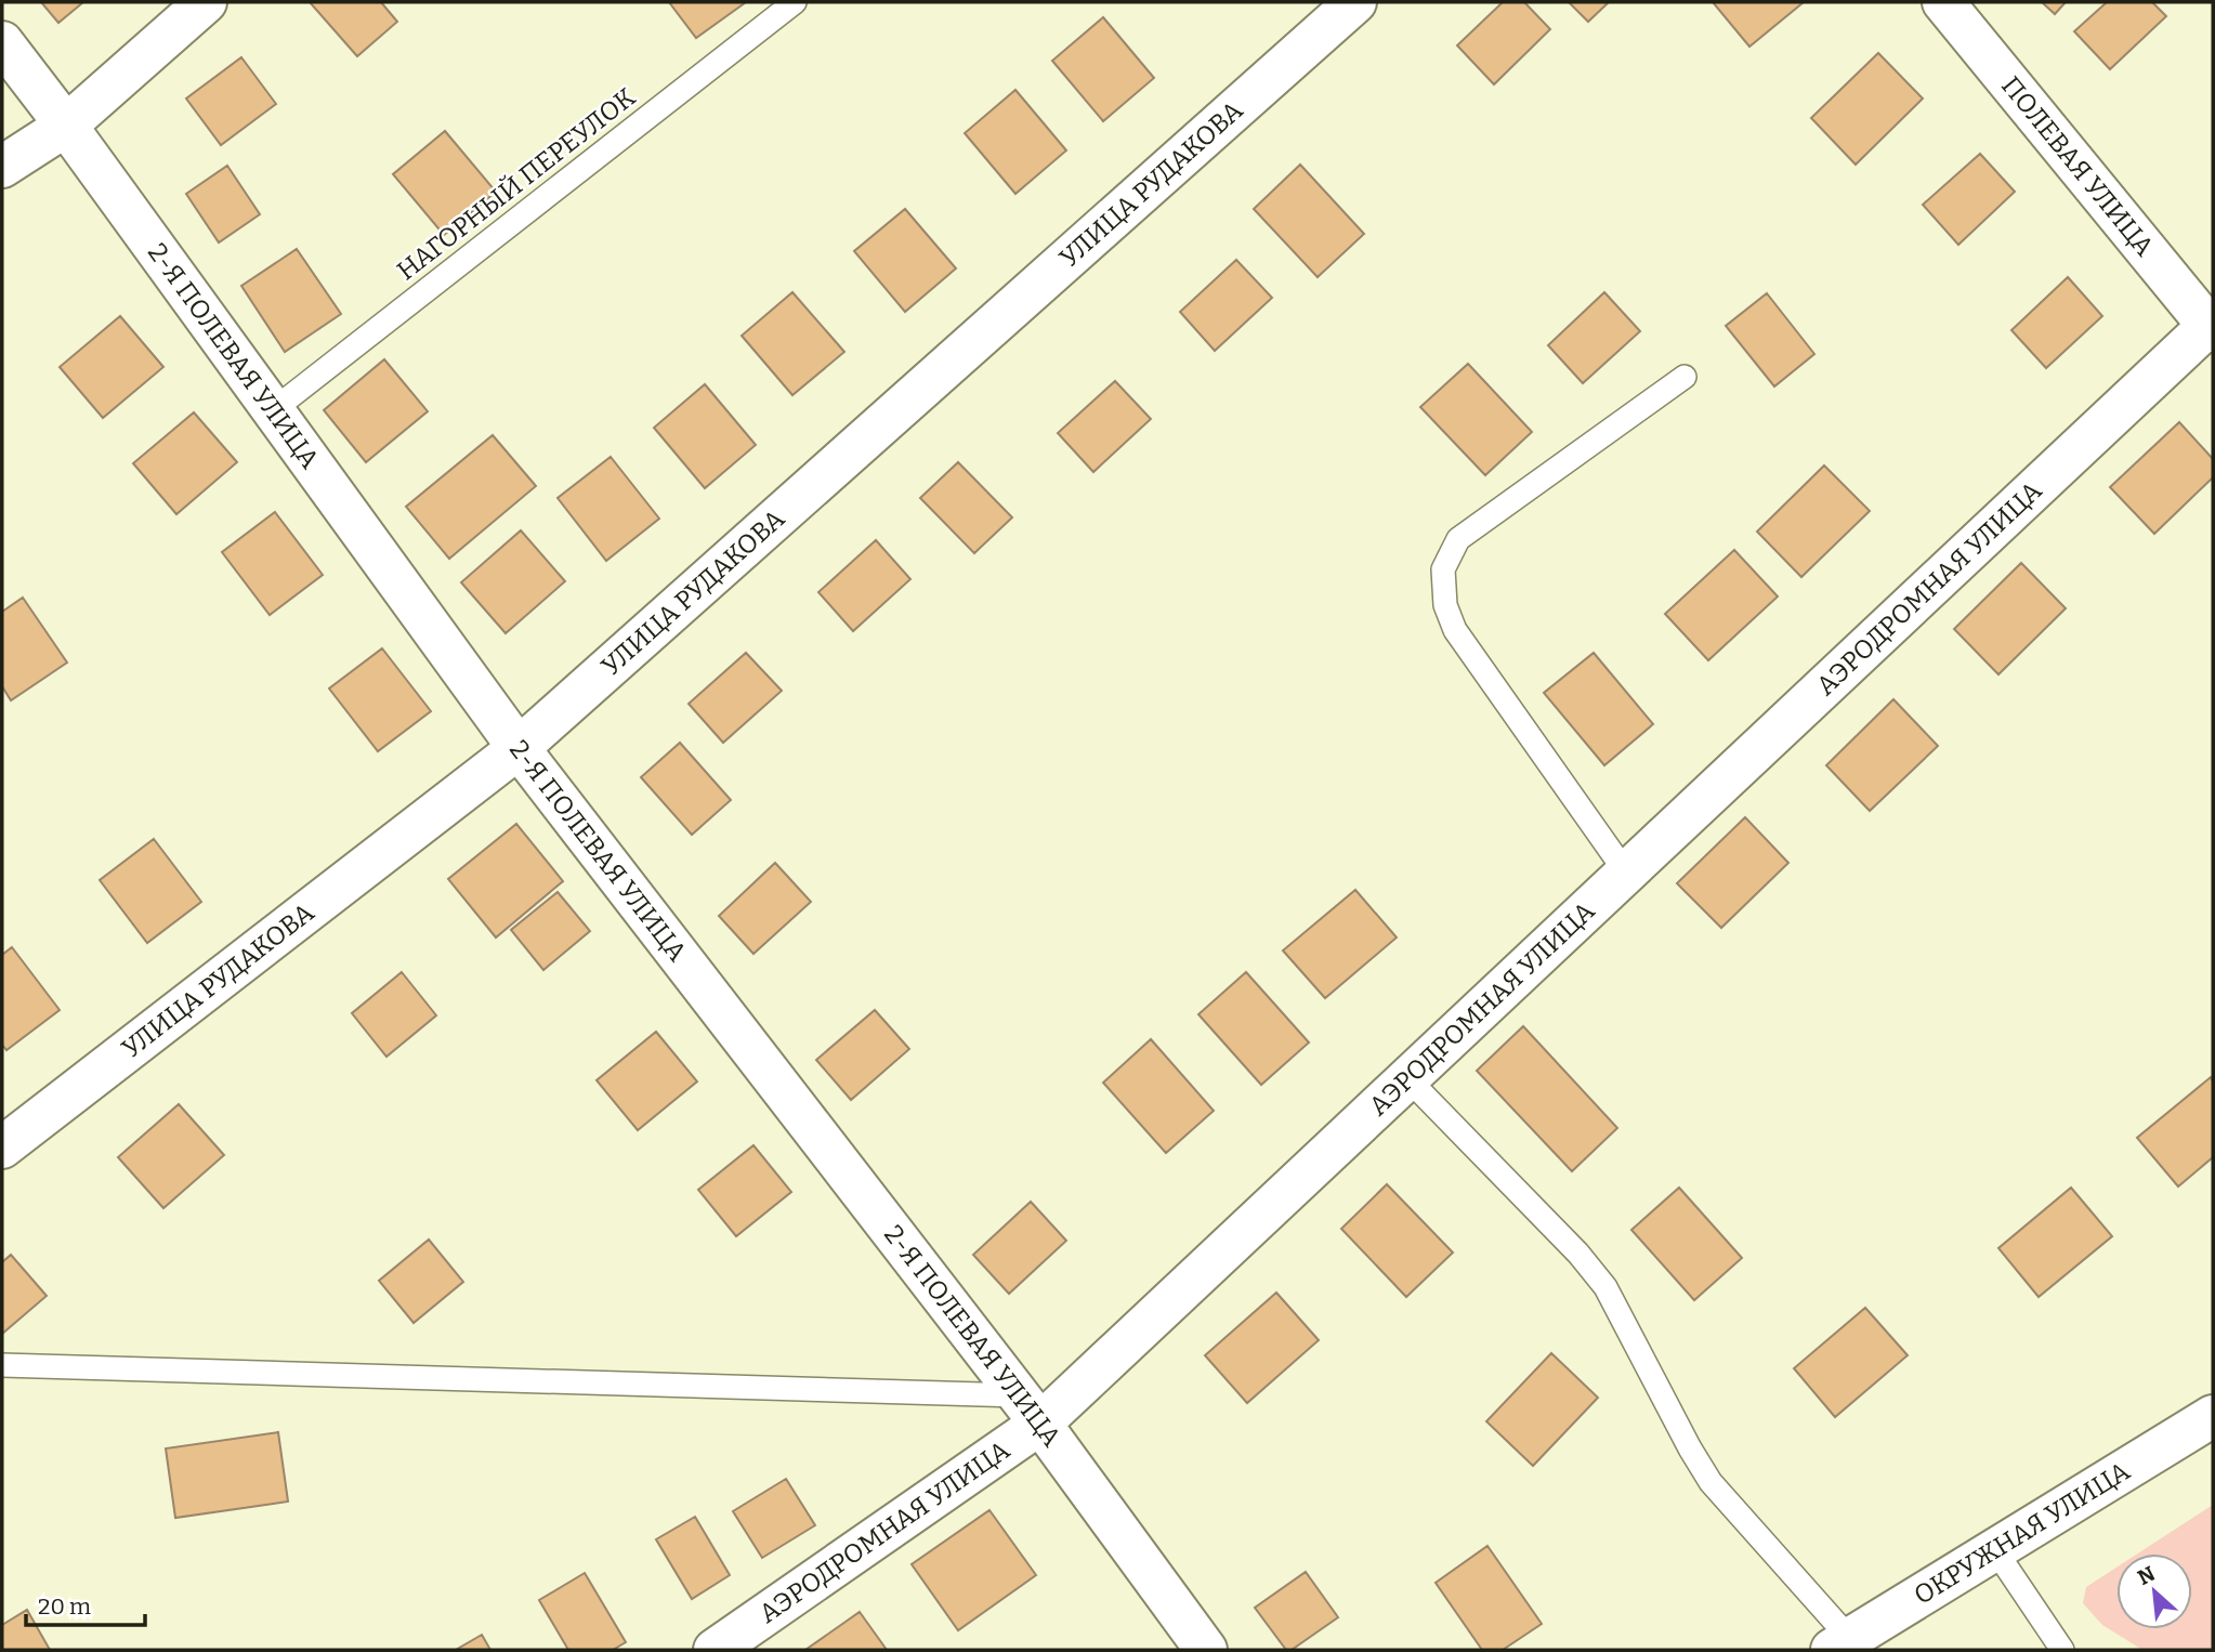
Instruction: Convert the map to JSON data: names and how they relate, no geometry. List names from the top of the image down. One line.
{"streets":{"street":["ПОЛЕВАЯ УЛИЦА","УЛИЦА РУДАКОВА","2-Я ПОЛЕВАЯ УЛИЦА","АЭРОДРОМНАЯ УЛИЦА","ОКРУЖНАЯ УЛИЦА"],"lane":["НАГОРНЫЙ ПЕРЕУЛОК"]},"crossings":[["ПОЛЕВАЯ УЛИЦА","АЭРОДРОМНАЯ УЛИЦА"],["НАГОРНЫЙ ПЕРЕУЛОК","2-Я ПОЛЕВАЯ УЛИЦА"],["УЛИЦА РУДАКОВА","2-Я ПОЛЕВАЯ УЛИЦА"],["2-Я ПОЛЕВАЯ УЛИЦА","АЭРОДРОМНАЯ УЛИЦА"]],"scale_bar":"20 m","north":"top left"}
